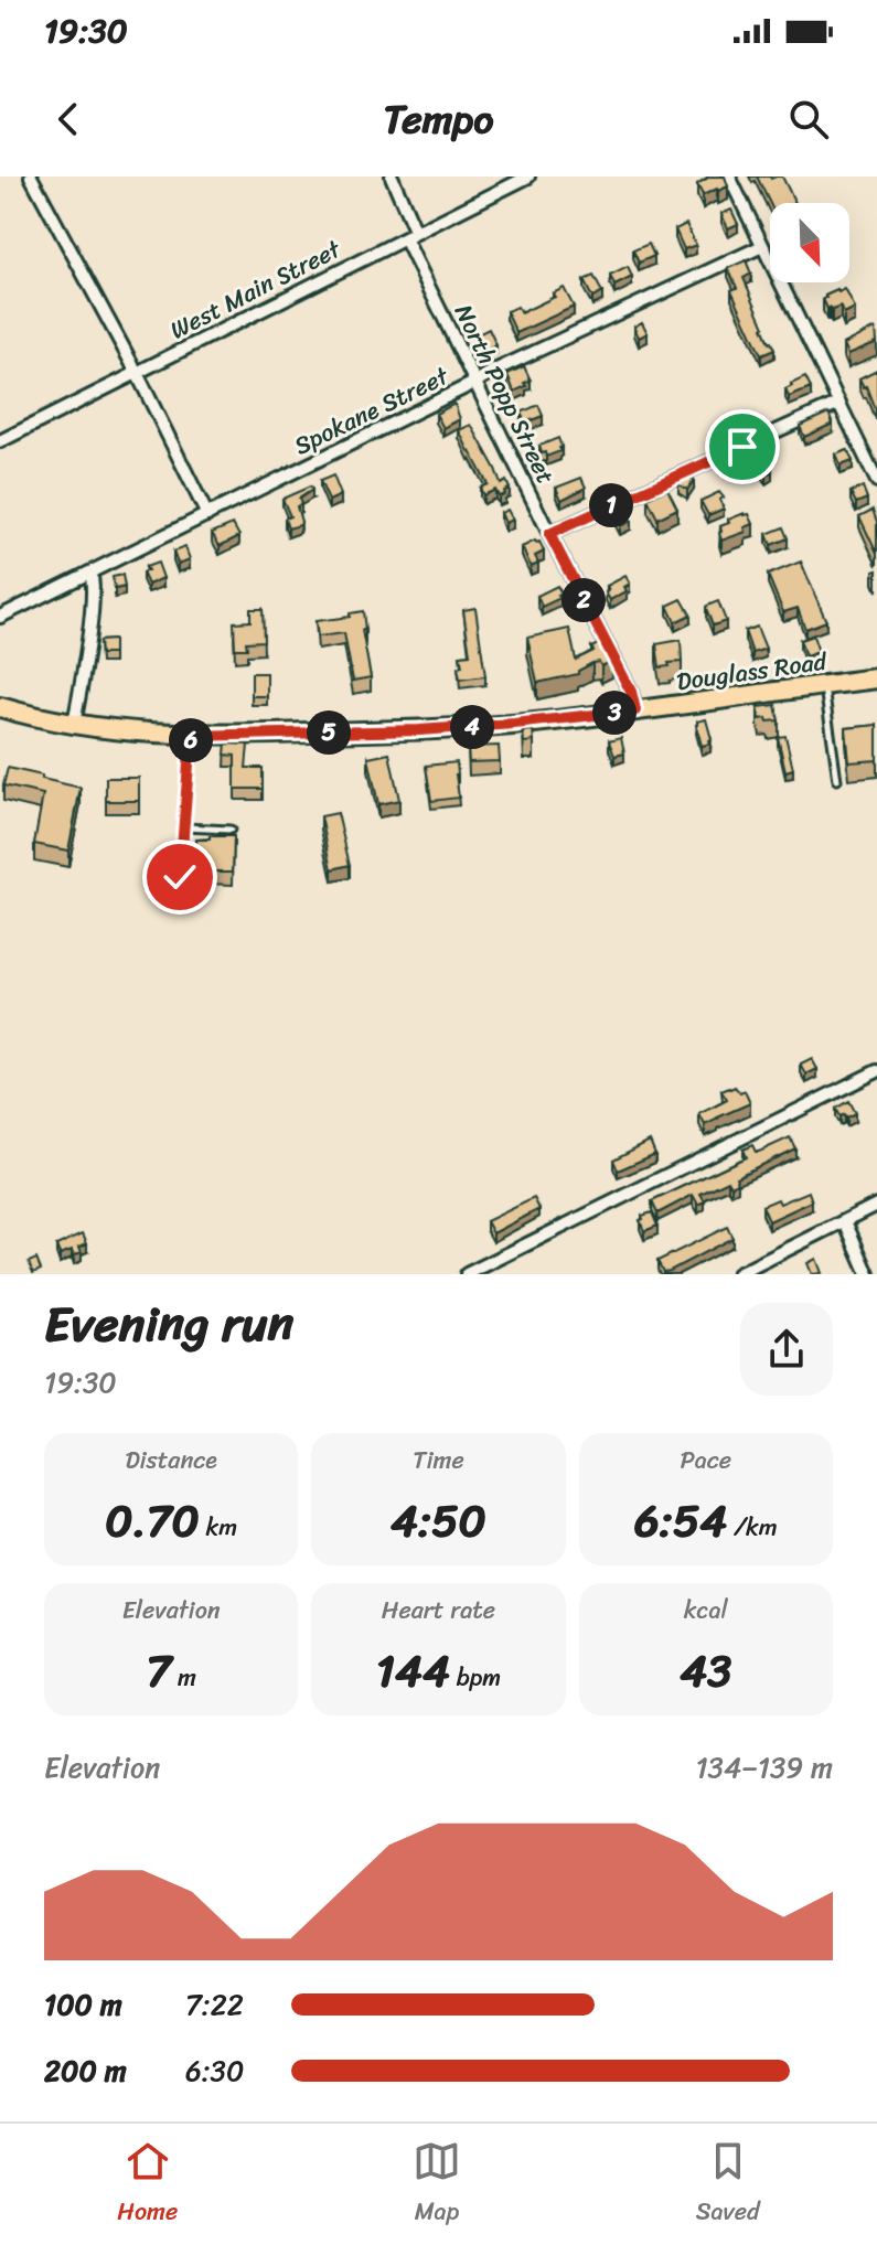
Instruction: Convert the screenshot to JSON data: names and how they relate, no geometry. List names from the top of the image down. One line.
{"streets":{"main road":["Douglass Road"],"street":["West Main Street","North Popp Street","Spokane Street"]},"crossings":[["West Main Street","North Popp Street"],["North Popp Street","Spokane Street"],["North Popp Street","Douglass Road"]],"north":"bottom right","page":{"status":"19:30","header":"Tempo","pins":["1","2","3","4","5","6"],"heading":["Evening run","19:30"],"stats":[["Distance","0.70 km"],["Time","4:50"],["Pace","6:54 /km"],["Elevation","7 m"],["Heart rate","144 bpm"],["kcal","43"]],"chart":["Elevation","134–139 m"],"list":[{"name":"100 m","note":"7:22"},{"name":"200 m","note":"6:30"}],"tabs":["Home","Map","Saved"]}}
